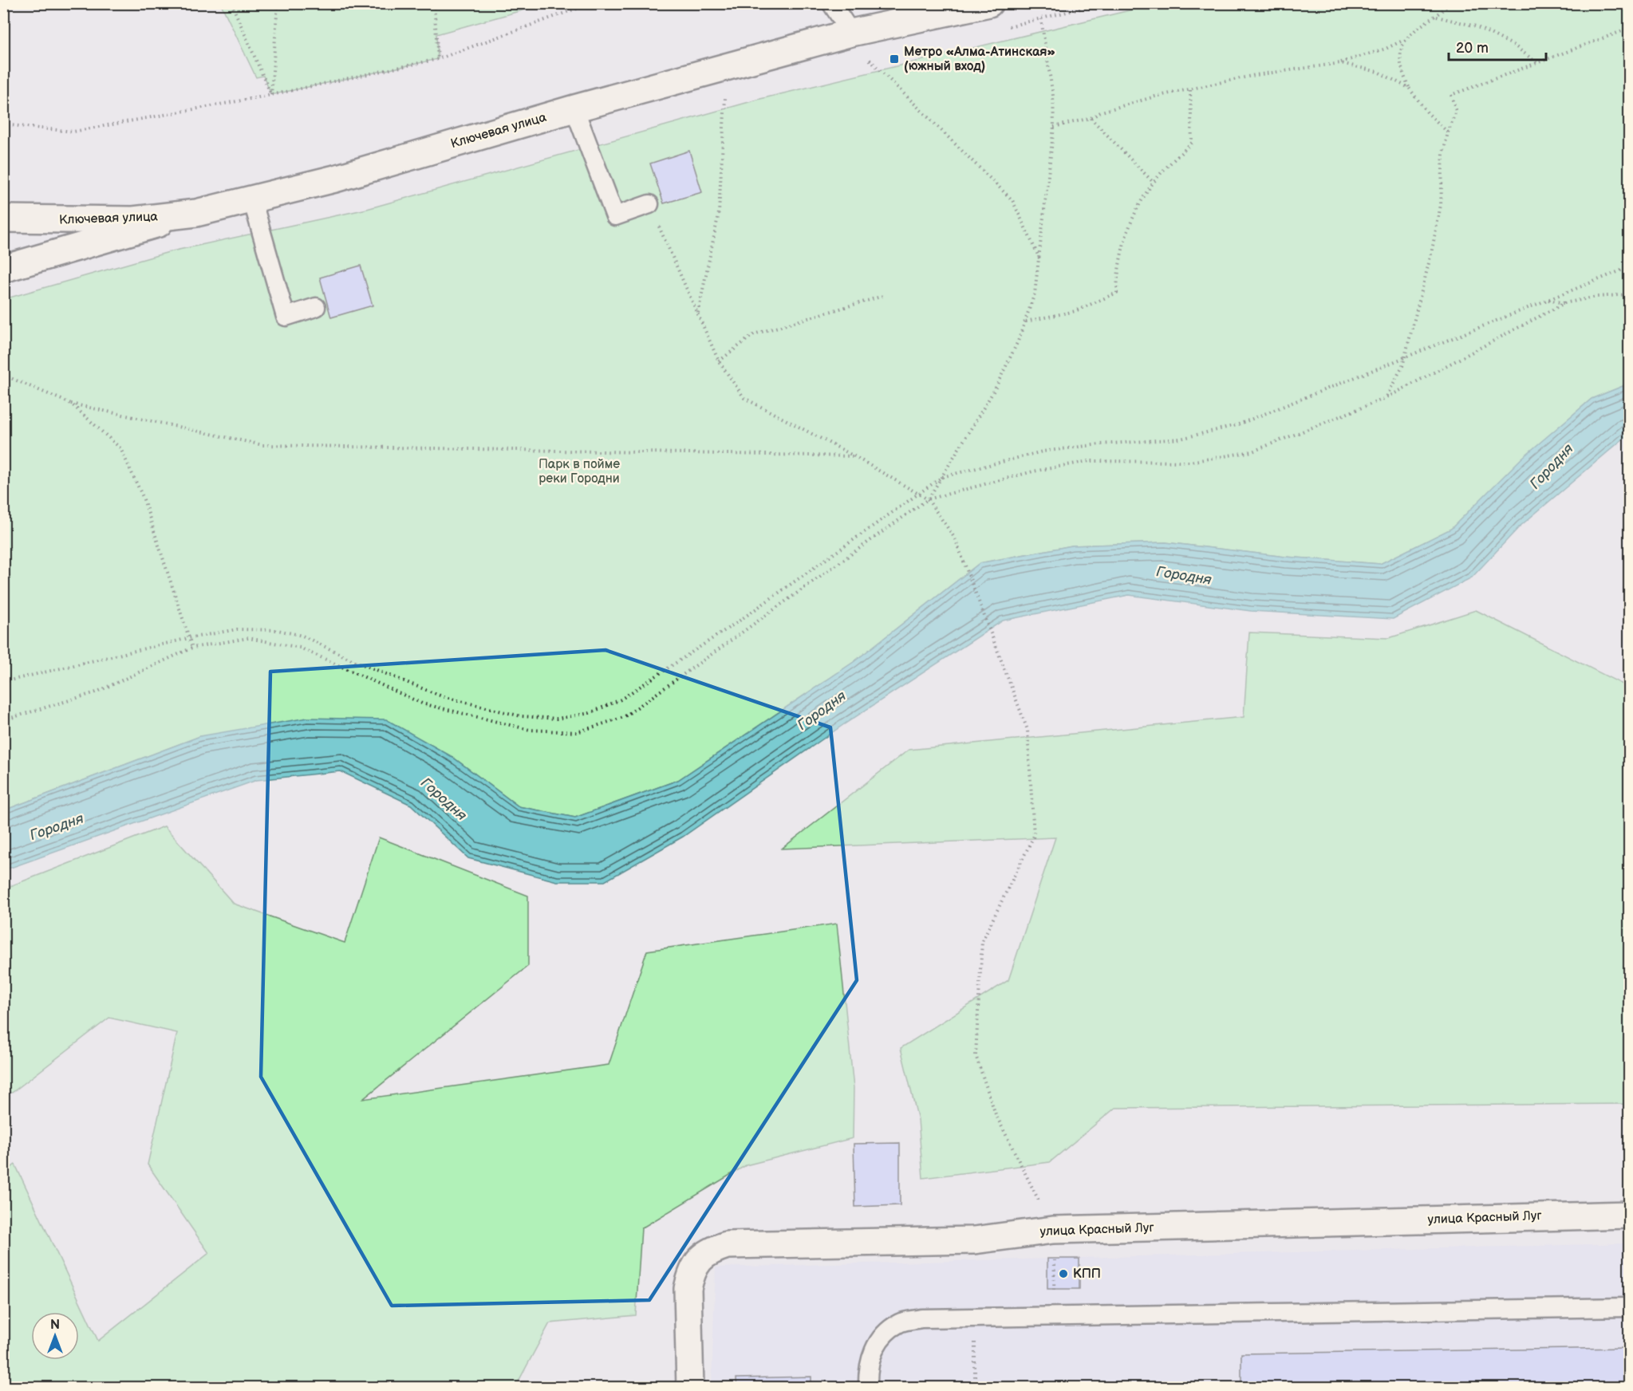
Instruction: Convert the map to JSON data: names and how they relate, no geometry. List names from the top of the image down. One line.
{"streets":{"street":["Ключевая улица","улица Красный Луг"]},"water":["Городня"],"parks":["Парк в пойме реки Городни"],"places":{"transit":["Метро «Алма-Атинская» (южный вход)"],"other":["КПП"]},"scale_bar":"20 m","north":"top"}
